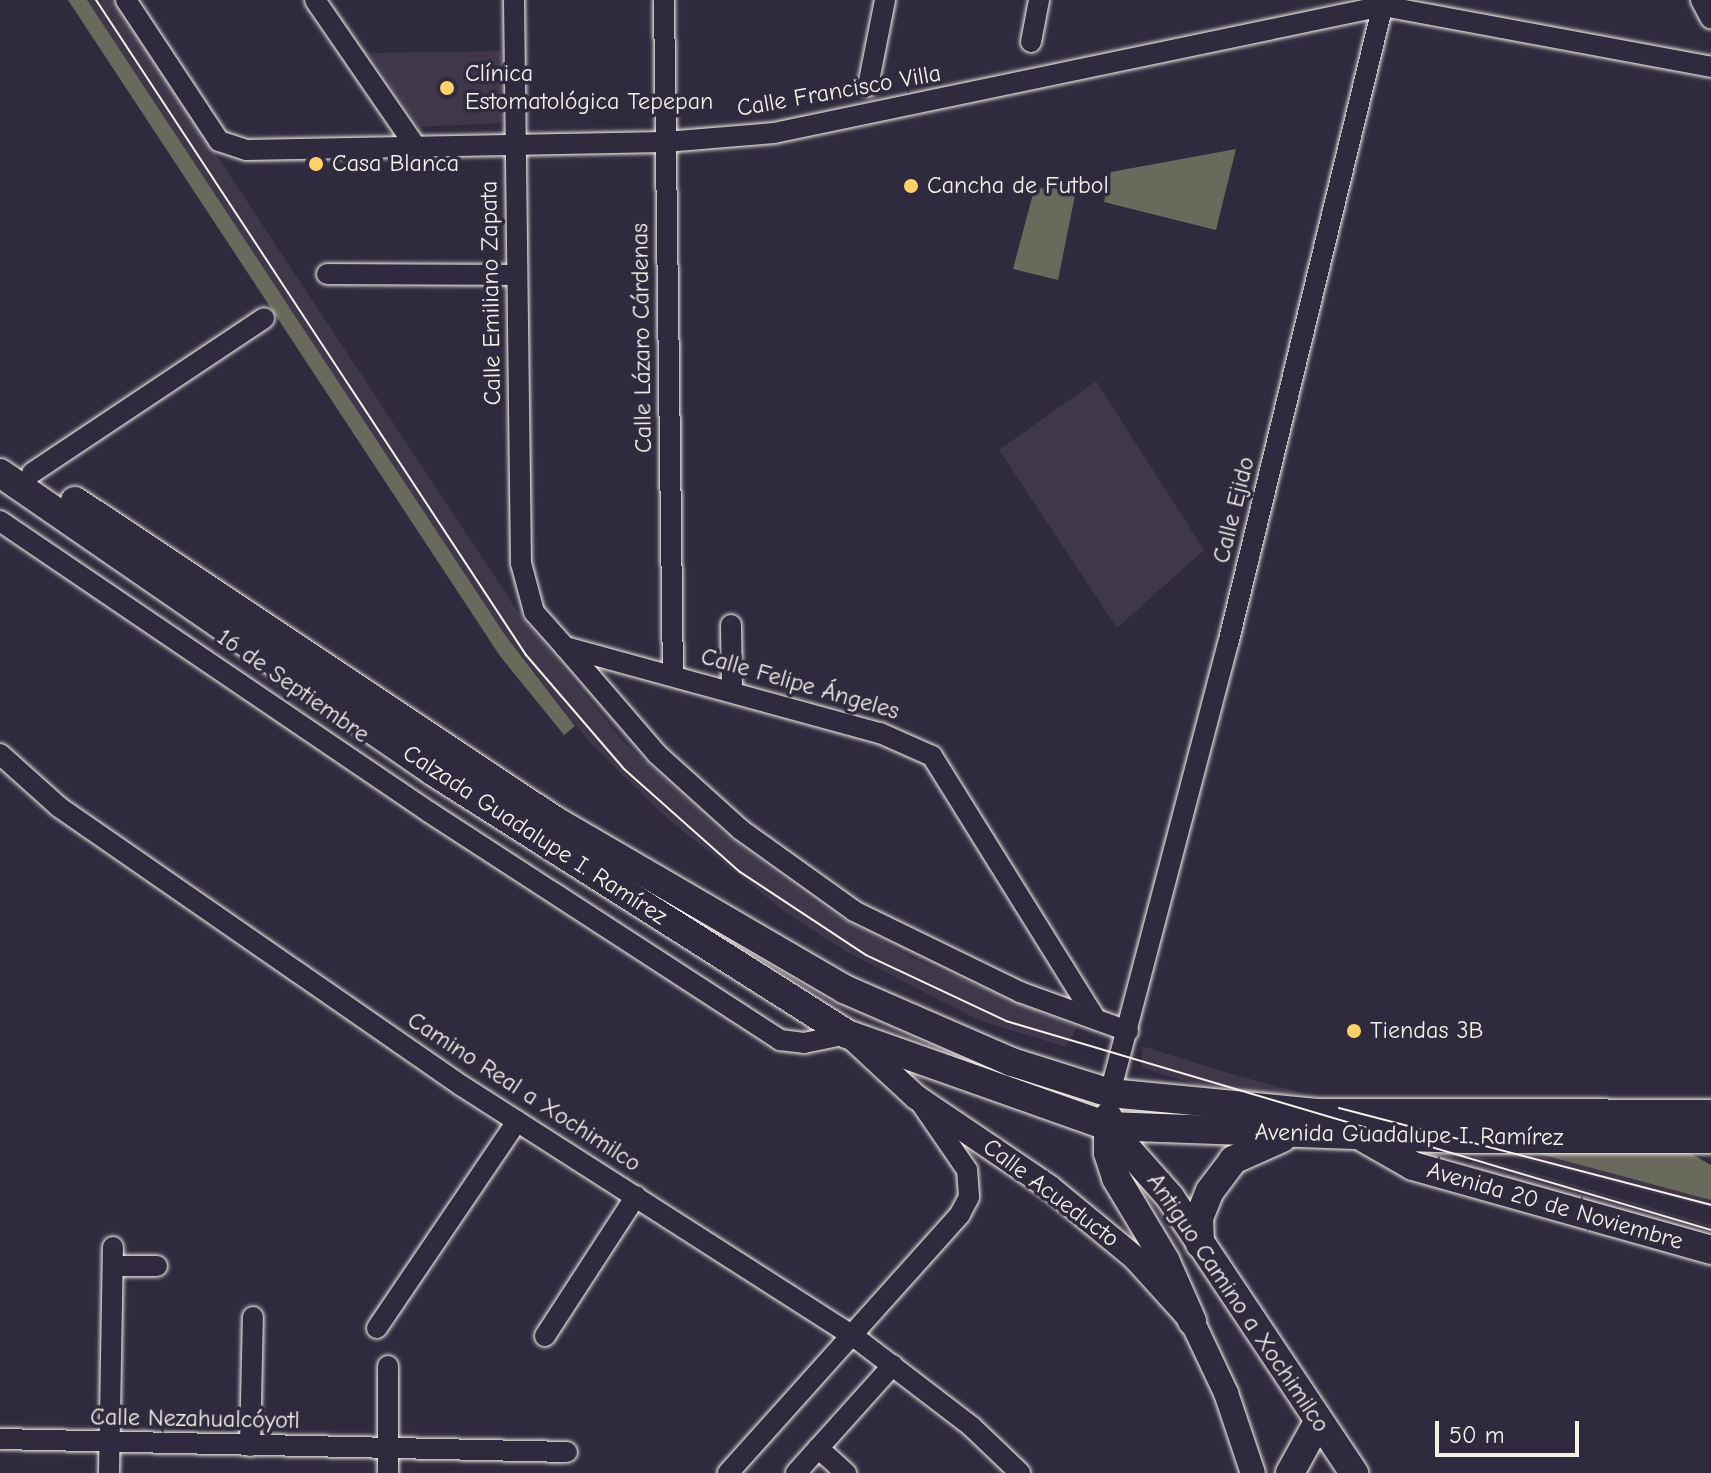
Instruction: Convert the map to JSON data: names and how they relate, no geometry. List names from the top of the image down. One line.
{"streets":{"main road":["Calzada Guadalupe I. Ramírez","Avenida Guadalupe I. Ramírez","Avenida 20 de Noviembre","Antiguo Camino a Xochimilco"],"street":["Calle Francisco Villa","Calle Emiliano Zapata","Calle Lázaro Cárdenas","Calle Ejido","Calle Felipe Ángeles","16 de Septiembre","Camino Real a Xochimilco","Calle Acueducto","Calle Nezahualcóyotl"]},"crossings":[["Calle Francisco Villa","Calle Emiliano Zapata"],["Calle Francisco Villa","Calle Lázaro Cárdenas"],["Calle Francisco Villa","Calle Ejido"],["Calle Emiliano Zapata","Calle Felipe Ángeles"],["Calle Lázaro Cárdenas","Calle Felipe Ángeles"],["Calle Ejido","Calzada Guadalupe I. Ramírez"],["Calle Ejido","Avenida Guadalupe I. Ramírez"],["16 de Septiembre","Calzada Guadalupe I. Ramírez"],["16 de Septiembre","Calle Acueducto"],["Calzada Guadalupe I. Ramírez","Avenida Guadalupe I. Ramírez"],["Calzada Guadalupe I. Ramírez","Calle Acueducto"],["Calzada Guadalupe I. Ramírez","Antiguo Camino a Xochimilco"],["Avenida Guadalupe I. Ramírez","Avenida 20 de Noviembre"],["Avenida Guadalupe I. Ramírez","Antiguo Camino a Xochimilco"]],"places":["Clínica Estomatológica Tepepan","Casa Blanca","Cancha de Futbol","Tiendas 3B"],"scale_bar":"50 m"}
